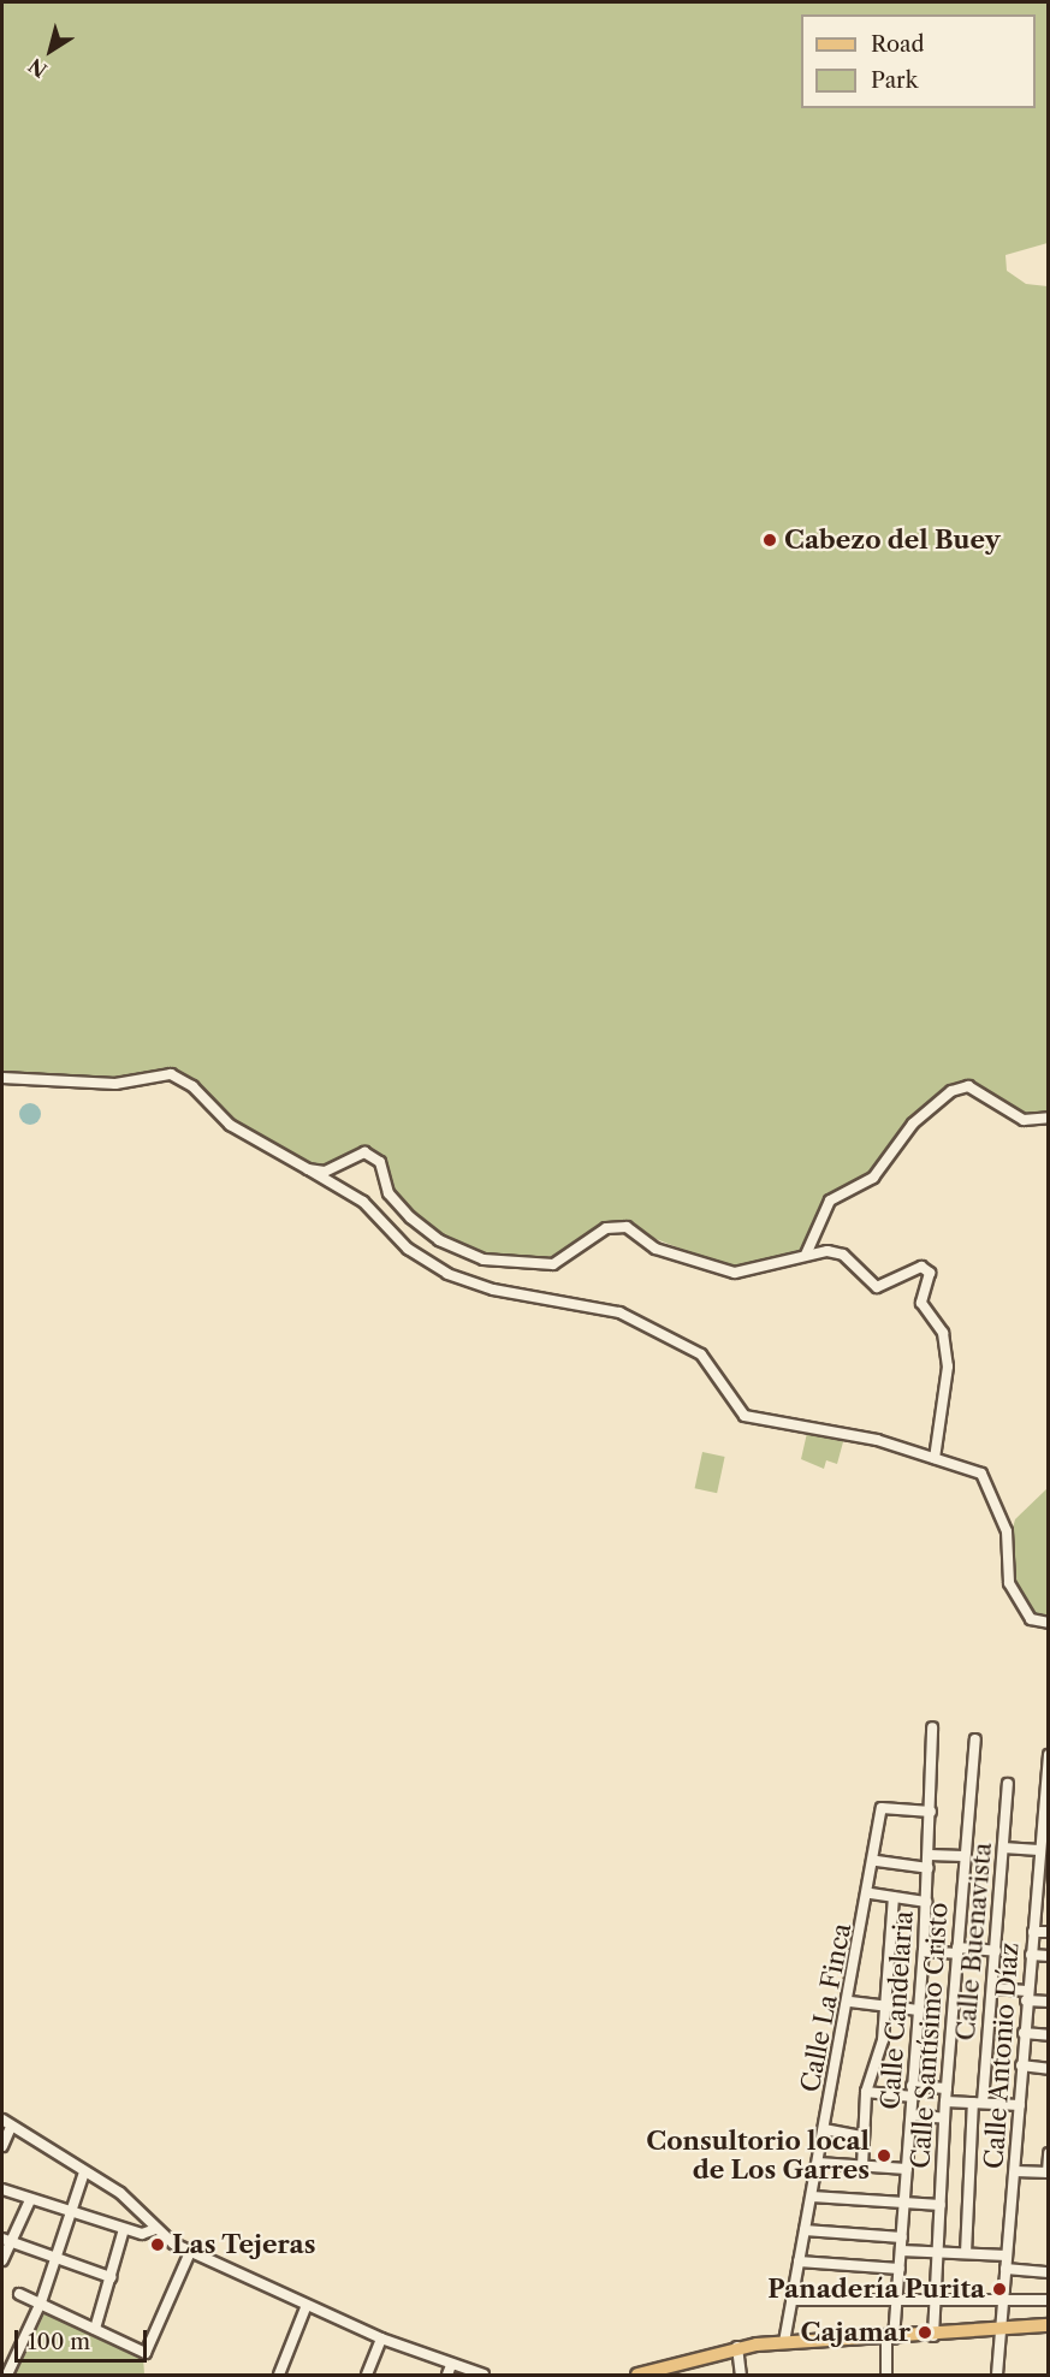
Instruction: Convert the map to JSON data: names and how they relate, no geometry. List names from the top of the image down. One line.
{"streets":{"street":["Calle Buenavista","Calle La Finca","Calle Candelaria","Calle Santísimo Cristo","Calle Antonio Díaz"]},"crossings":[["Calle La Finca","Calle Candelaria"]],"places":["Cabezo del Buey","Consultorio local de Los Garres","Las Tejeras","Panadería Purita","Cajamar"],"legend":["Road","Park"],"scale_bar":"100 m","north":"bottom left"}
